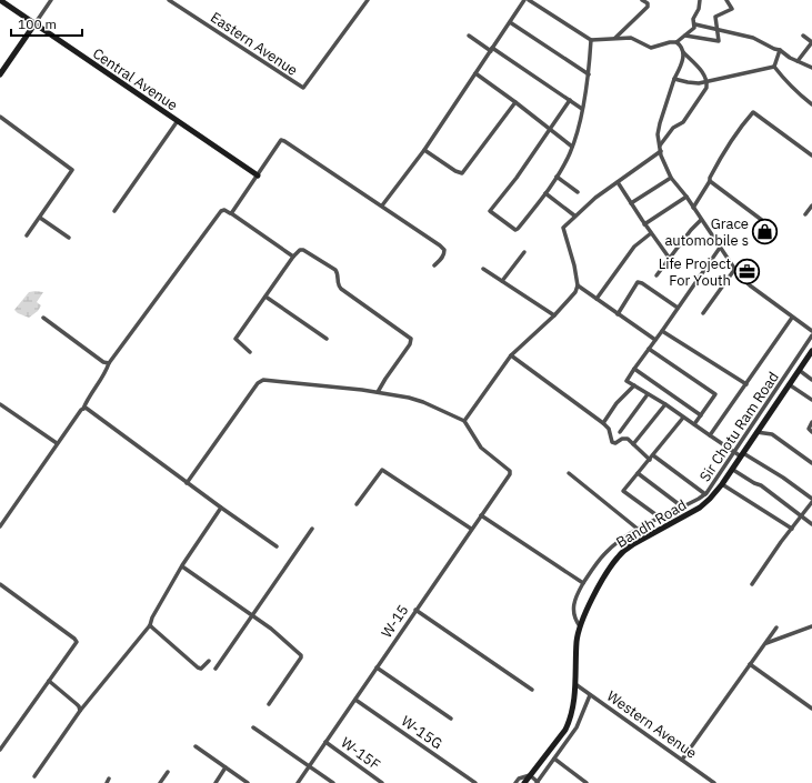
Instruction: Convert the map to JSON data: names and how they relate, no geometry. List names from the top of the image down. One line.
{"streets":{"street":["Eastern Avenue","Central Avenue","Sir Chotu Ram Road","Bandh Road","W-15","Western Avenue","W-15G","W-15F"]},"crossings":[["Sir Chotu Ram Road","Bandh Road"],["Bandh Road","Western Avenue"],["W-15","W-15G"],["W-15","W-15F"]],"places":{"shop":["Grace automobile s"],"office":["Life Project For Youth"]},"scale_bar":"100 m"}
